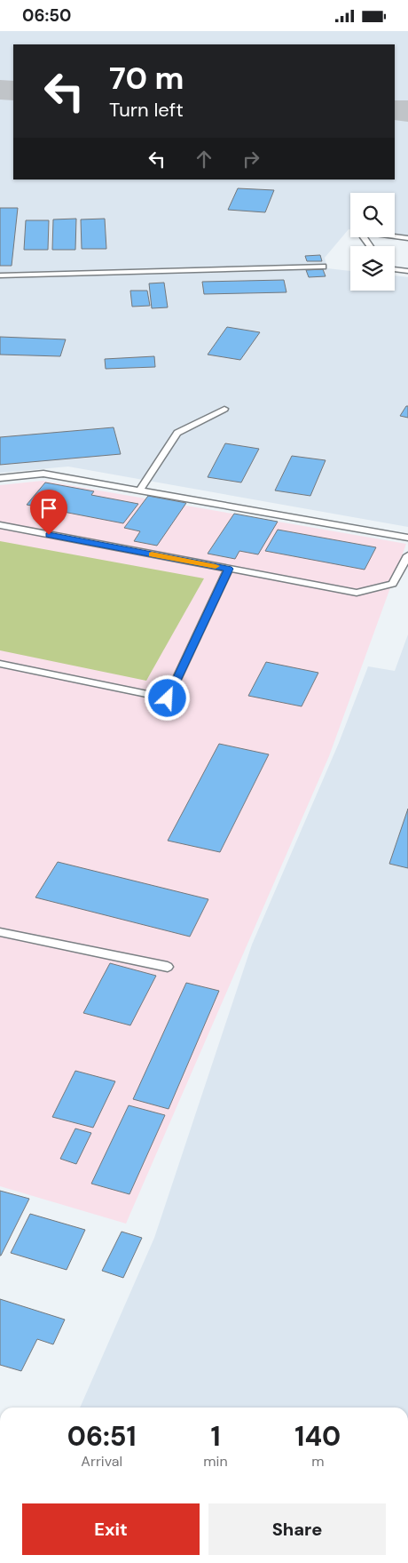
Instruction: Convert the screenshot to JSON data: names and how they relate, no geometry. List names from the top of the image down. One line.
{"page":{"status":"06:50","turn":["70 m","Turn left"],"eta":["06:51","Arrival","1","min","140","m"],"buttons":["Exit","Share"]}}
